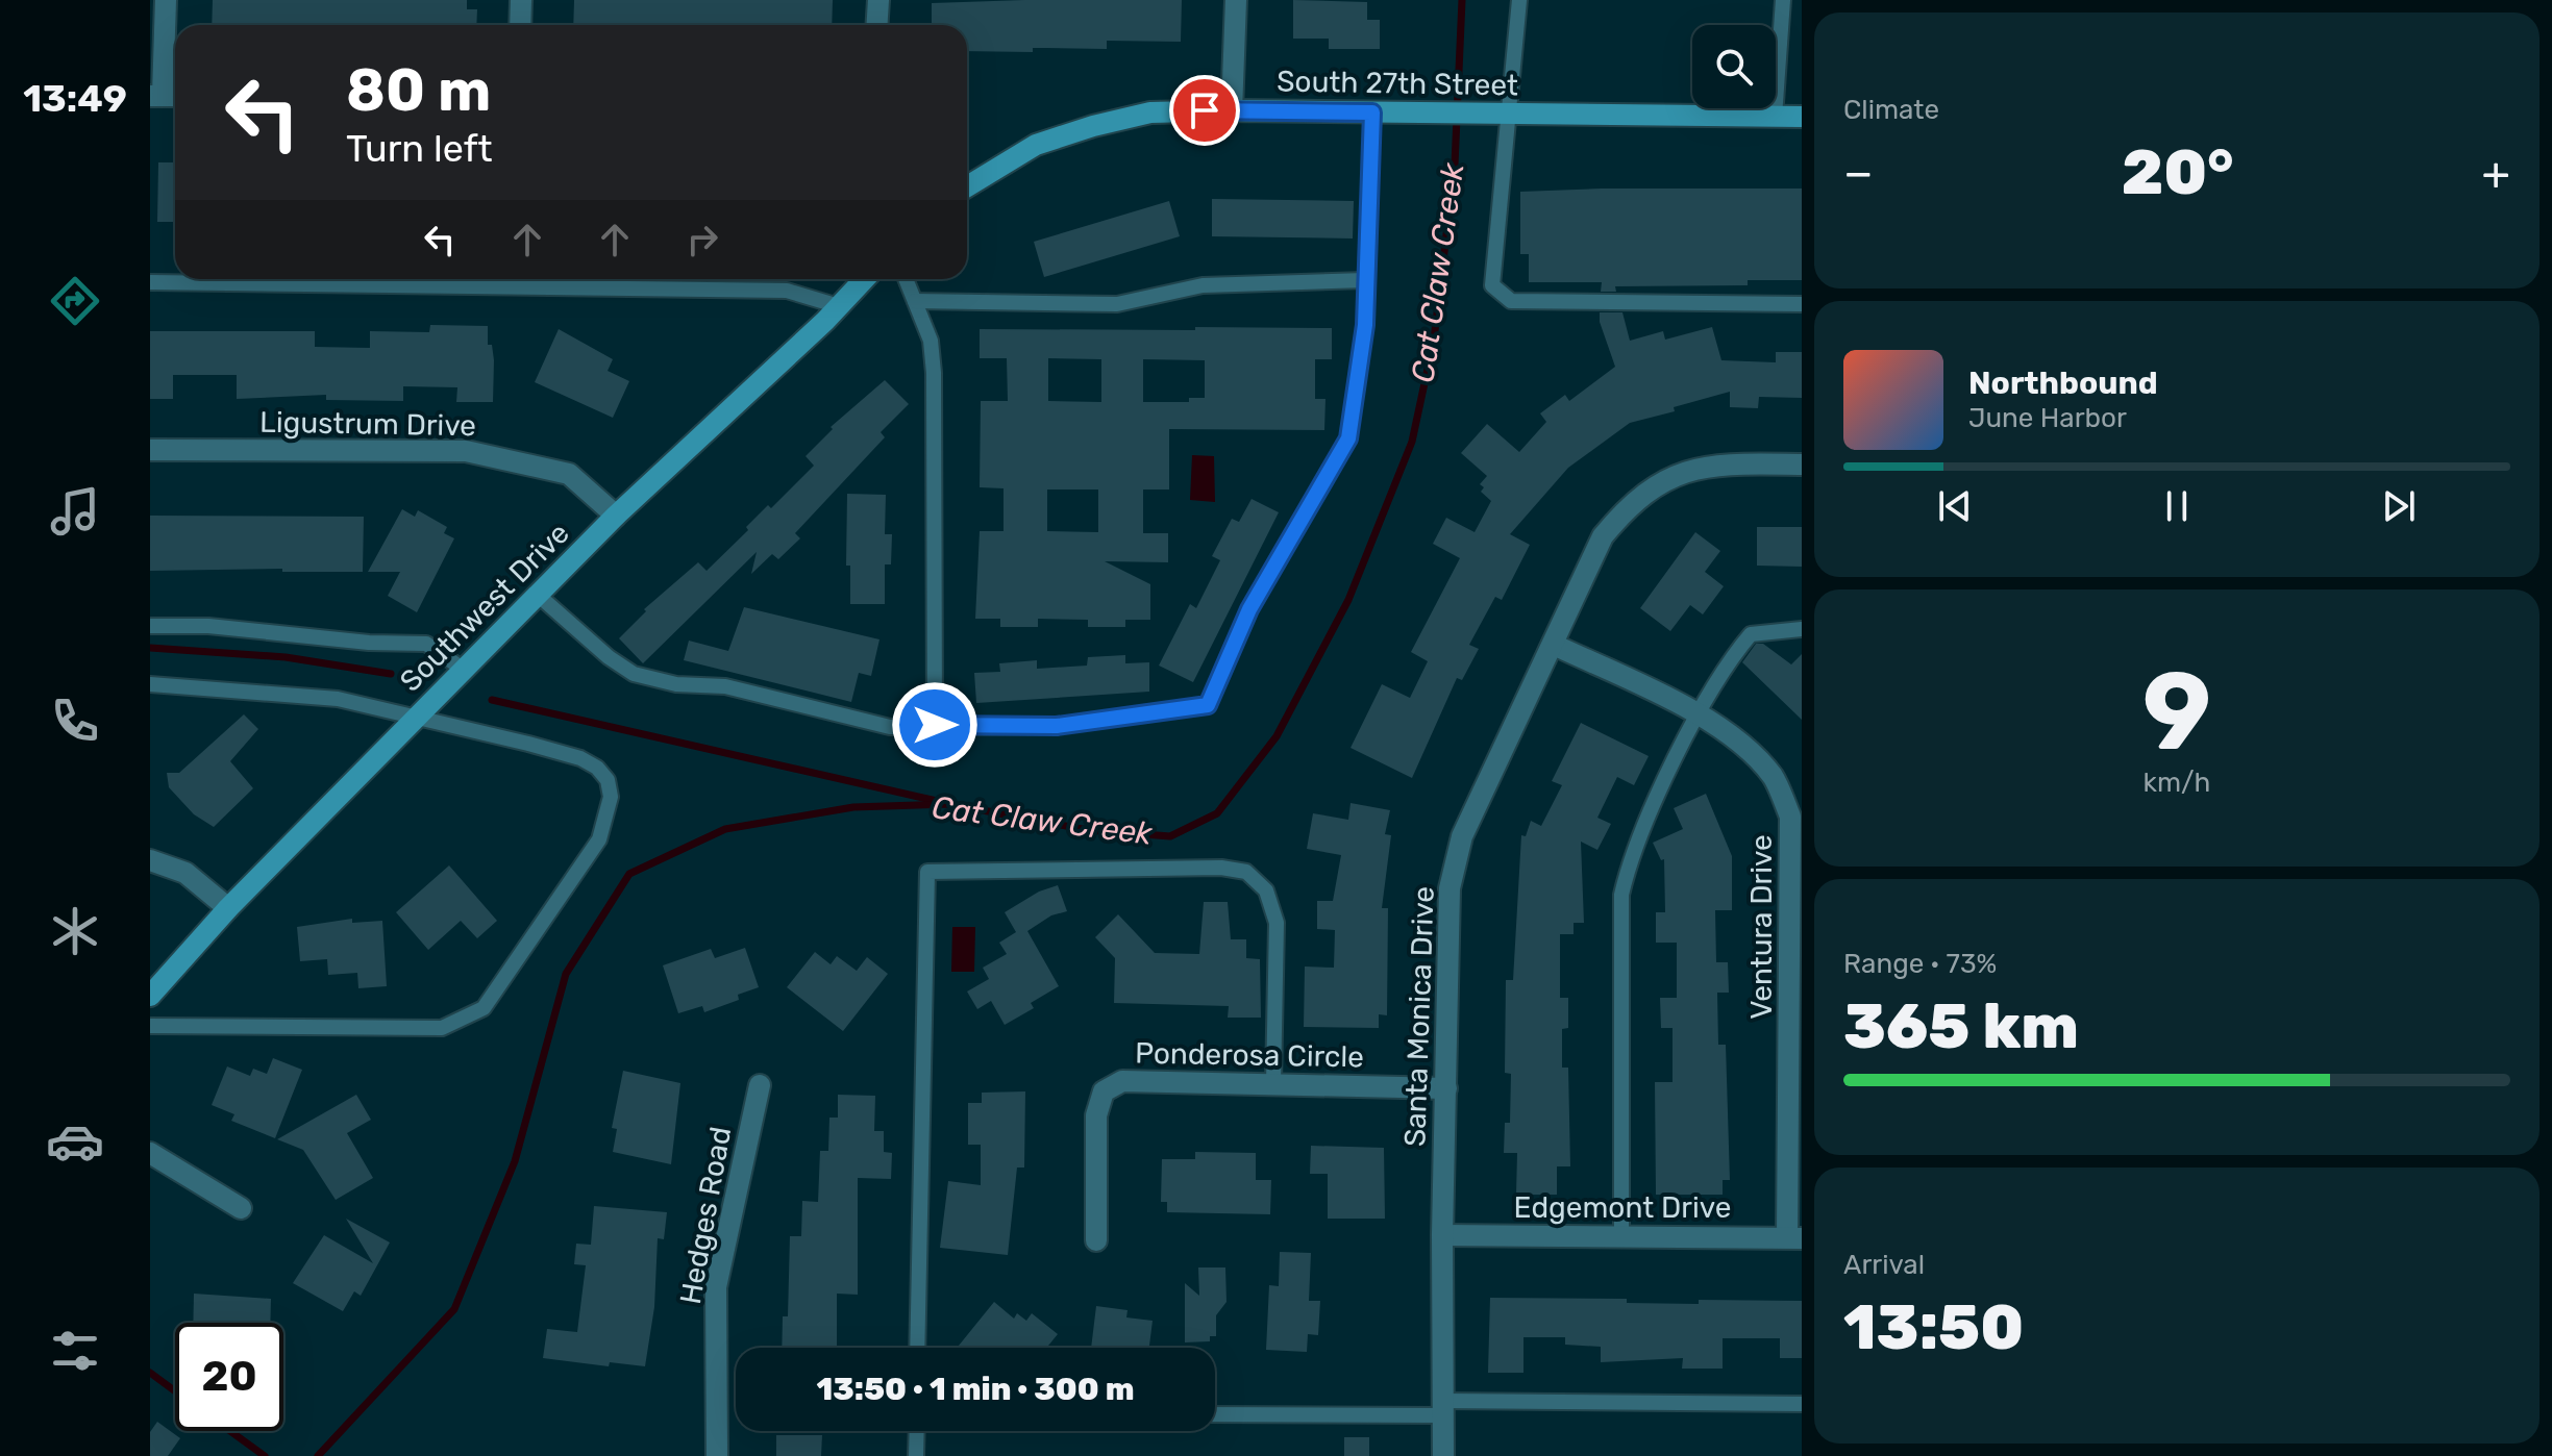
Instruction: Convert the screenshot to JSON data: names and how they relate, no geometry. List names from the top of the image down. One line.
{"streets":{"main road":["South 27th Street","Southwest Drive"],"street":["Ligustrum Drive","Ventura Drive","Santa Monica Drive","Ponderosa Circle","Edgemont Drive","Hedges Road"]},"crossings":[["Ligustrum Drive","Southwest Drive"],["Ventura Drive","Santa Monica Drive"],["Ventura Drive","Edgemont Drive"],["Santa Monica Drive","Ponderosa Circle"],["Santa Monica Drive","Edgemont Drive"]],"water":["Cat Claw Creek"],"page":{"tabs":"13:49","tile":["Climate",["9","km/h"],["Range · 73%","365 km"],["Arrival","13:50"]],"turn":["80 m","Turn left"],"heat":["−","20°","+"],"song":["Northbound","June Harbor"],"limit":"20","trip":"13:50 · 1 min · 300 m"}}
